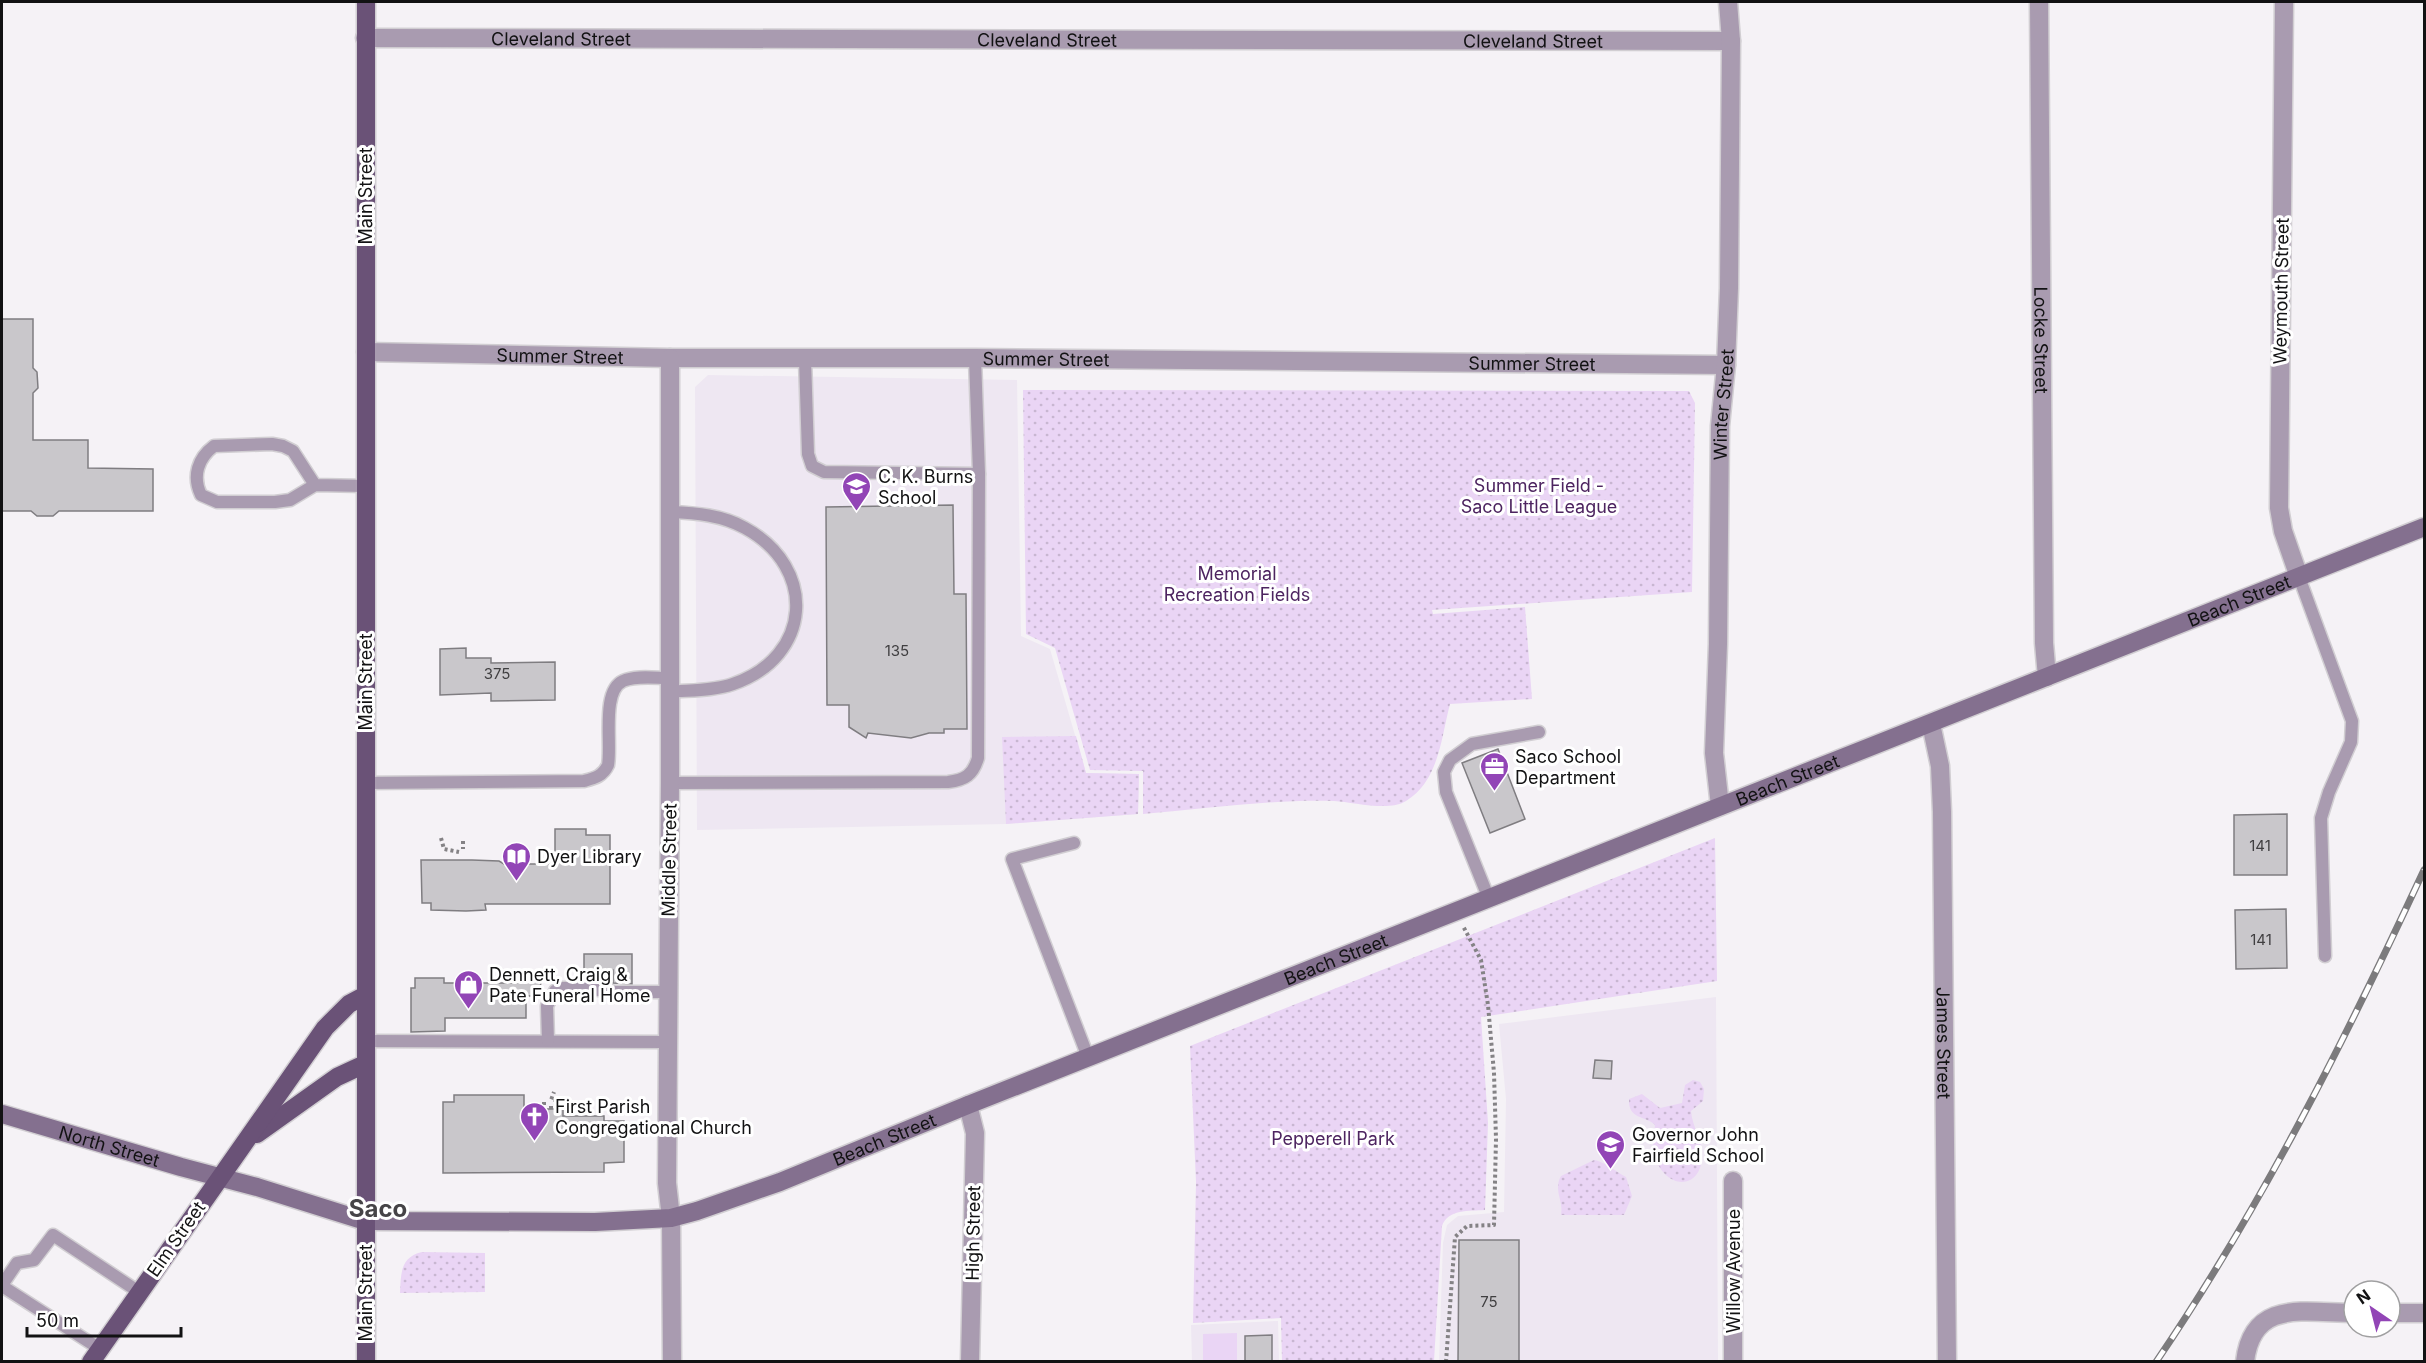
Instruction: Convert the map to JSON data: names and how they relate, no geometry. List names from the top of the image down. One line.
{"streets":{"main road":["Main Street","Beach Street","North Street","Elm Street"],"street":["Cleveland Street","Weymouth Street","Locke Street","Summer Street","Winter Street","Middle Street","James Street","High Street","Willow Avenue"]},"crossings":[["Cleveland Street","Main Street"],["Cleveland Street","Winter Street"],["Main Street","Summer Street"],["Main Street","Beach Street"],["Main Street","Elm Street"],["Weymouth Street","Beach Street"],["Locke Street","Beach Street"],["Summer Street","Winter Street"],["Summer Street","Middle Street"],["Winter Street","Beach Street"],["Beach Street","Middle Street"],["Beach Street","James Street"],["Beach Street","North Street"],["Beach Street","High Street"],["Beach Street","Elm Street"],["North Street","Elm Street"]],"districts":["Saco"],"parks":["Summer Field - Saco Little League","Memorial Recreation Fields","Pepperell Park"],"places":{"school or university":["C. K. Burns School","Governor John Fairfield School"],"office":["Saco School Department"],"library":["Dyer Library"],"shop":["Dennett, Craig & Pate Funeral Home"],"church":["First Parish Congregational Church"]},"house_numbers":["135","375","141","141","75"],"scale_bar":"50 m","north":"top left"}
